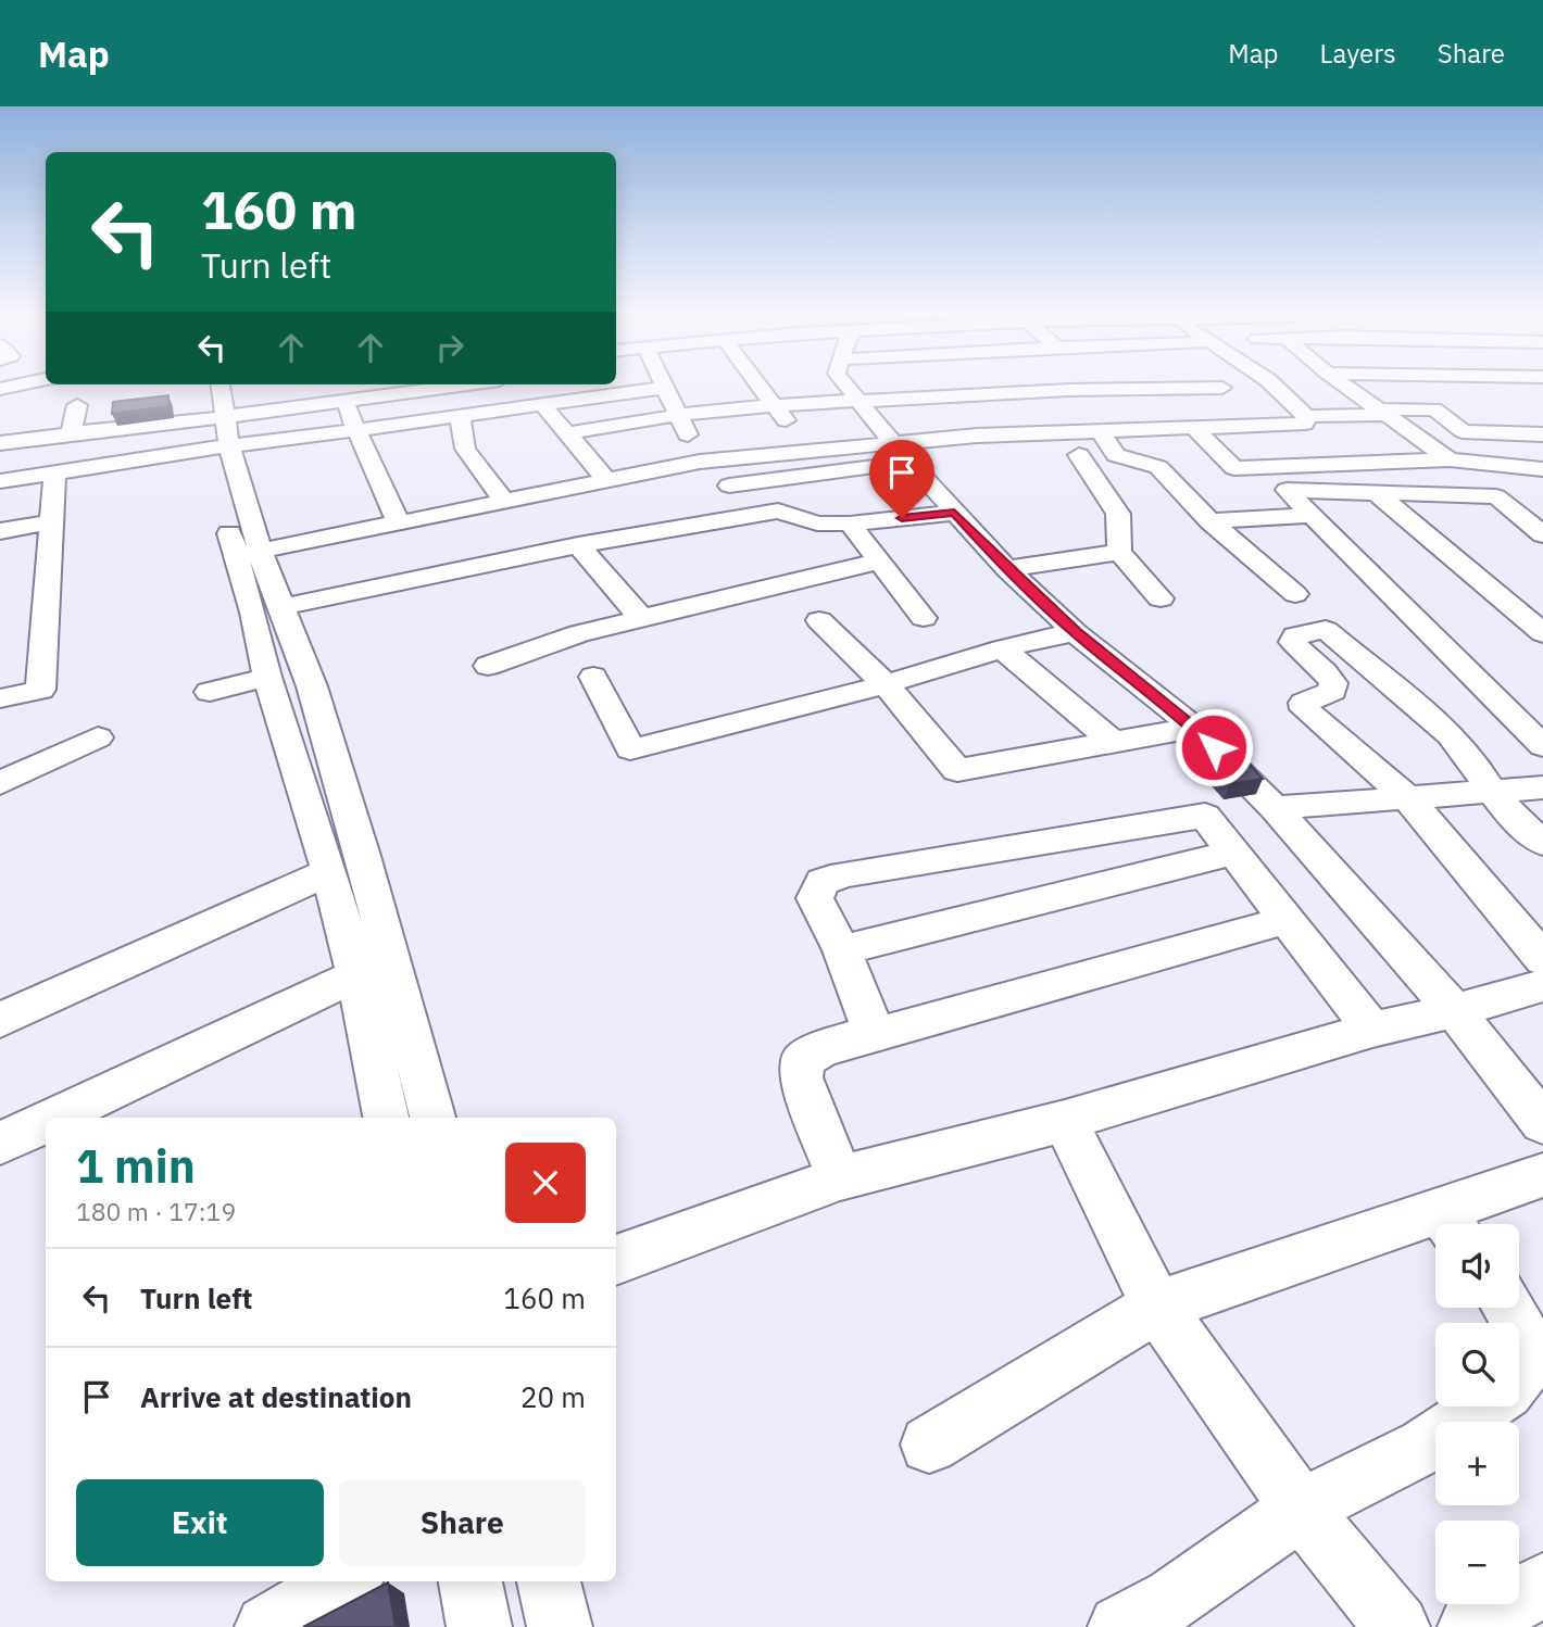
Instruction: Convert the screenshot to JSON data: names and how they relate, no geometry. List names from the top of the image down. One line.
{"page":{"header":"Map","nav":["Map","Layers","Share"],"turn":["160 m","Turn left"],"heading":["1 min","180 m · 17:19"],"map_buttons":["+","−"],"list":[{"name":"Turn left","value":"160 m"},{"name":"Arrive at destination","value":"20 m"}],"buttons":["Exit","Share"]}}
